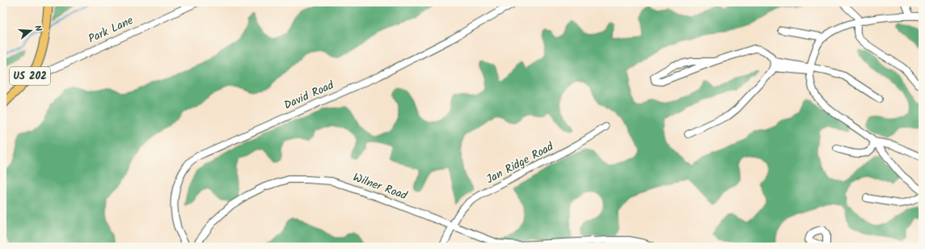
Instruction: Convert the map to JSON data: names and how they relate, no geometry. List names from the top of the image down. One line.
{"streets":{"main road":["US 202"],"street":["Park Lane","David Road","Jan Ridge Road","Wilner Road"]},"crossings":[["Park Lane","US 202"],["Jan Ridge Road","Wilner Road"]],"north":"right"}
